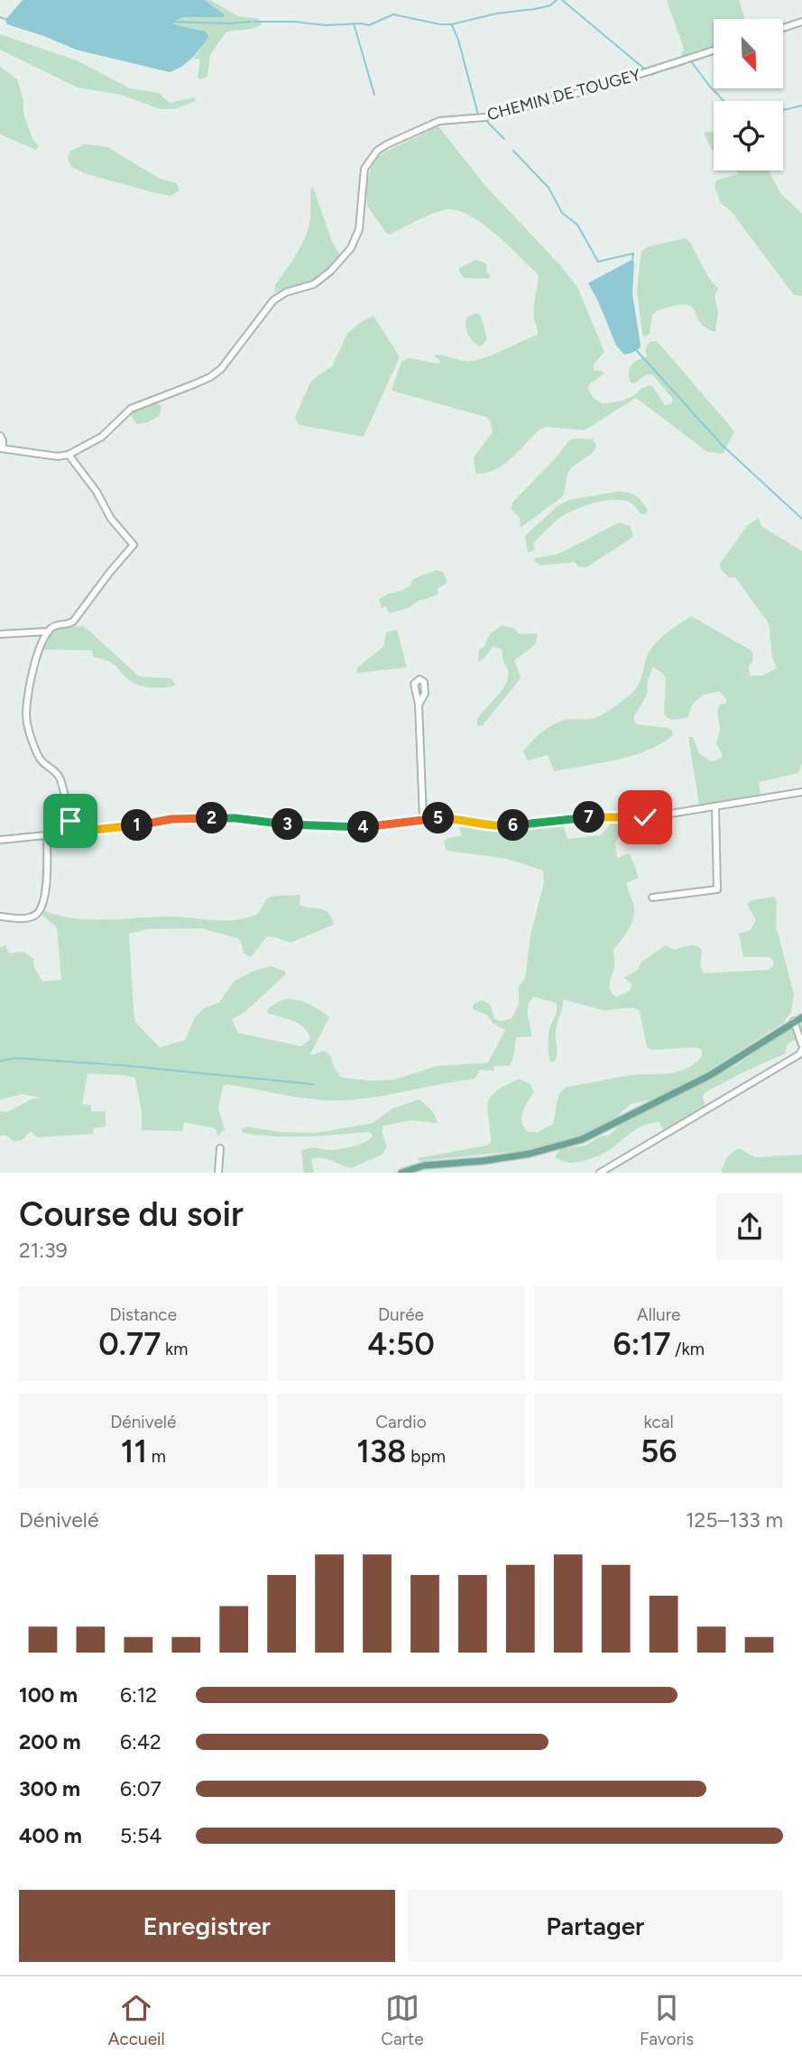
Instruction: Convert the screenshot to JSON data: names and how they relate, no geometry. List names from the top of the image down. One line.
{"streets":{"street":["CHEMIN DE TOUGEY"]},"north":"bottom right","page":{"pins":["7","2","5","3","1","6","4"],"heading":["Course du soir","21:39"],"stats":[["Distance","0.77 km"],["Durée","4:50"],["Allure","6:17 /km"],["Dénivelé","11 m"],["Cardio","138 bpm"],["kcal","56"]],"chart":["Dénivelé","125–133 m"],"list":[{"name":"100 m","note":"6:12"},{"name":"200 m","note":"6:42"},{"name":"300 m","note":"6:07"},{"name":"400 m","note":"5:54"}],"buttons":["Enregistrer","Partager"],"tabs":["Accueil","Carte","Favoris"]}}
